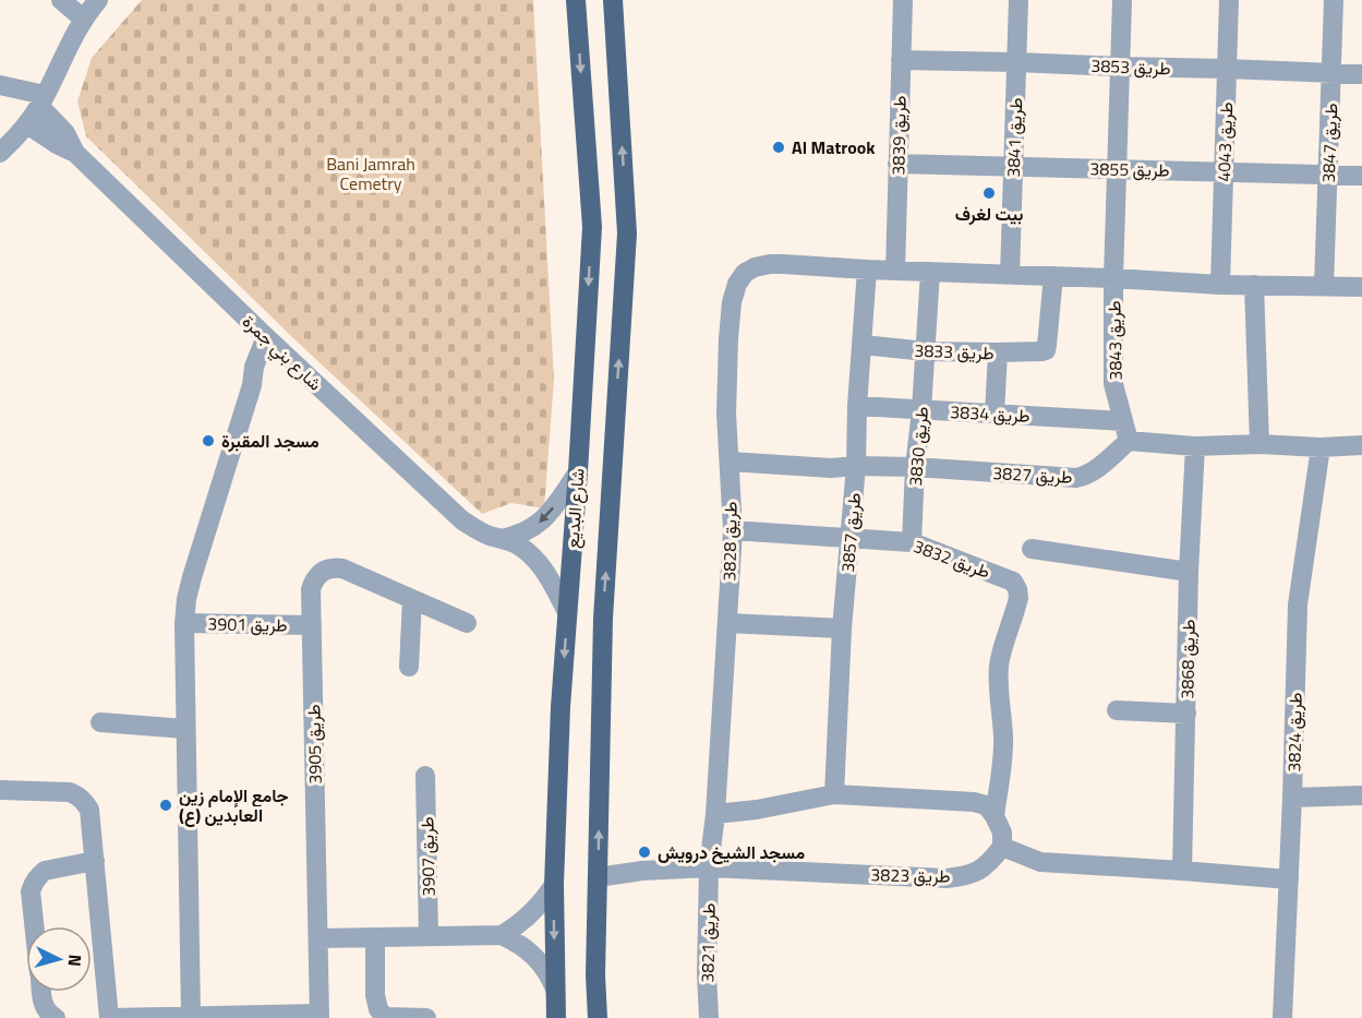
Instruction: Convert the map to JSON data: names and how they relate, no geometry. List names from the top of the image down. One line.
{"streets":{"main road":["شارع البديع"],"street":["طريق 3853","طريق 3839","طريق 3841","طريق 4043","طريق 3847","طريق 3855","طريق 3843","طريق 3833","شارع بني جمرة","طريق 3834","طريق 3830","طريق 3827","طريق 3857","طريق 3828","طريق 3832","طريق 3901","طريق 3868","طريق 3824","طريق 3905","طريق 3907","طريق 3823","طريق 3821"]},"crossings":[["طريق 3853","طريق 3839"],["طريق 3853","طريق 3841"],["طريق 3853","طريق 4043"],["طريق 3853","طريق 3847"],["طريق 3853","طريق 3843"],["طريق 3839","طريق 3855"],["طريق 3841","طريق 3855"],["طريق 4043","طريق 3855"],["طريق 3847","طريق 3855"],["طريق 3855","طريق 3843"],["طريق 3843","طريق 3834"],["طريق 3843","طريق 3827"],["طريق 3833","طريق 3830"],["طريق 3833","طريق 3857"],["شارع بني جمرة","شارع البديع"],["طريق 3834","طريق 3830"],["طريق 3834","طريق 3857"],["طريق 3830","طريق 3827"],["طريق 3830","طريق 3832"],["طريق 3827","طريق 3857"],["طريق 3827","طريق 3828"],["شارع البديع","طريق 3823"],["طريق 3857","طريق 3828"],["طريق 3857","طريق 3832"],["طريق 3828","طريق 3832"],["طريق 3828","طريق 3823"],["طريق 3828","طريق 3821"],["طريق 3901","طريق 3905"],["طريق 3823","طريق 3821"]],"parks":["Bani Jamrah Cemetry"],"places":["Al Matrook","بيت لغرف","مسجد المقبرة","جامع الإمام زين العابدين (ع)","مسجد الشيخ درويش"],"north":"right"}
